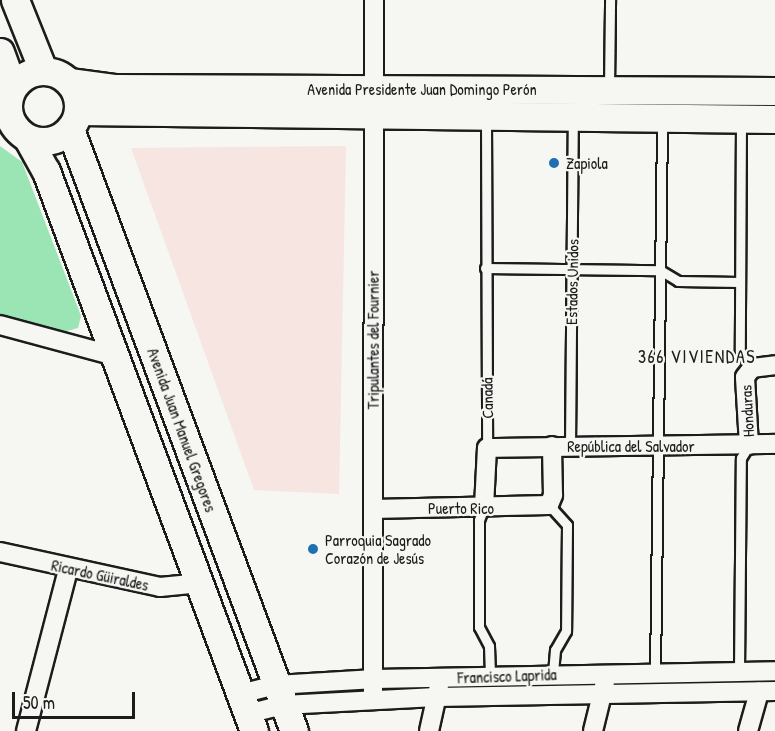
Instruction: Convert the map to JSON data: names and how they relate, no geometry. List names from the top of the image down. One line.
{"streets":{"main road":["Avenida Presidente Juan Domingo Perón","Avenida Juan Manuel Gregores"],"street":["Estados Unidos","Tripulantes del Fournier","Canadá","Honduras","República del Salvador","Puerto Rico","Ricardo Güiraldes","Francisco Laprida"]},"crossings":[["Avenida Presidente Juan Domingo Perón","Estados Unidos"],["Avenida Presidente Juan Domingo Perón","Tripulantes del Fournier"],["Avenida Presidente Juan Domingo Perón","Canadá"],["Avenida Presidente Juan Domingo Perón","Honduras"],["Avenida Presidente Juan Domingo Perón","Avenida Juan Manuel Gregores"],["Estados Unidos","República del Salvador"],["Estados Unidos","Puerto Rico"],["Tripulantes del Fournier","Puerto Rico"],["Tripulantes del Fournier","Francisco Laprida"],["Canadá","República del Salvador"],["Canadá","Puerto Rico"],["Canadá","Francisco Laprida"],["Honduras","República del Salvador"],["Honduras","Francisco Laprida"],["Avenida Juan Manuel Gregores","Francisco Laprida"]],"districts":["366 VIVIENDAS"],"places":["Zapiola","Parroquia Sagrado Corazón de Jesús"],"scale_bar":"50 m"}
